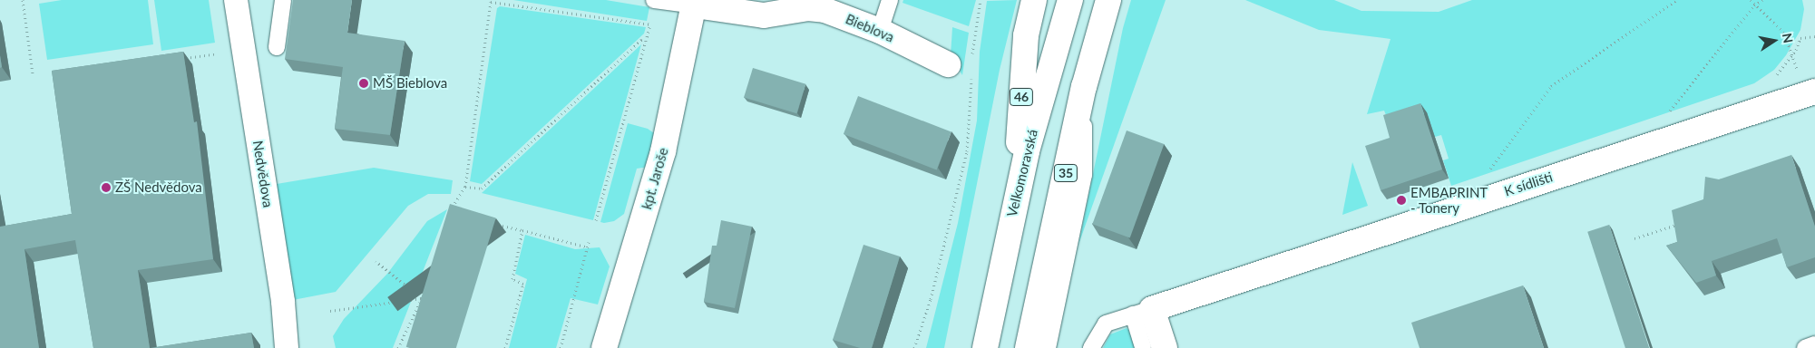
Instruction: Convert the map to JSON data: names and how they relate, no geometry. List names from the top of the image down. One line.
{"streets":{"street":["Bieblova","46","Velkomoravská","35","Nedvědova","kpt. Jaroše","K sídlišti"]},"crossings":[["Bieblova","kpt. Jaroše"],["46","Velkomoravská"]],"places":["MŠ Bieblova","ZŠ Nedvědova","EMBAPRINT - Tonery"],"north":"right"}
